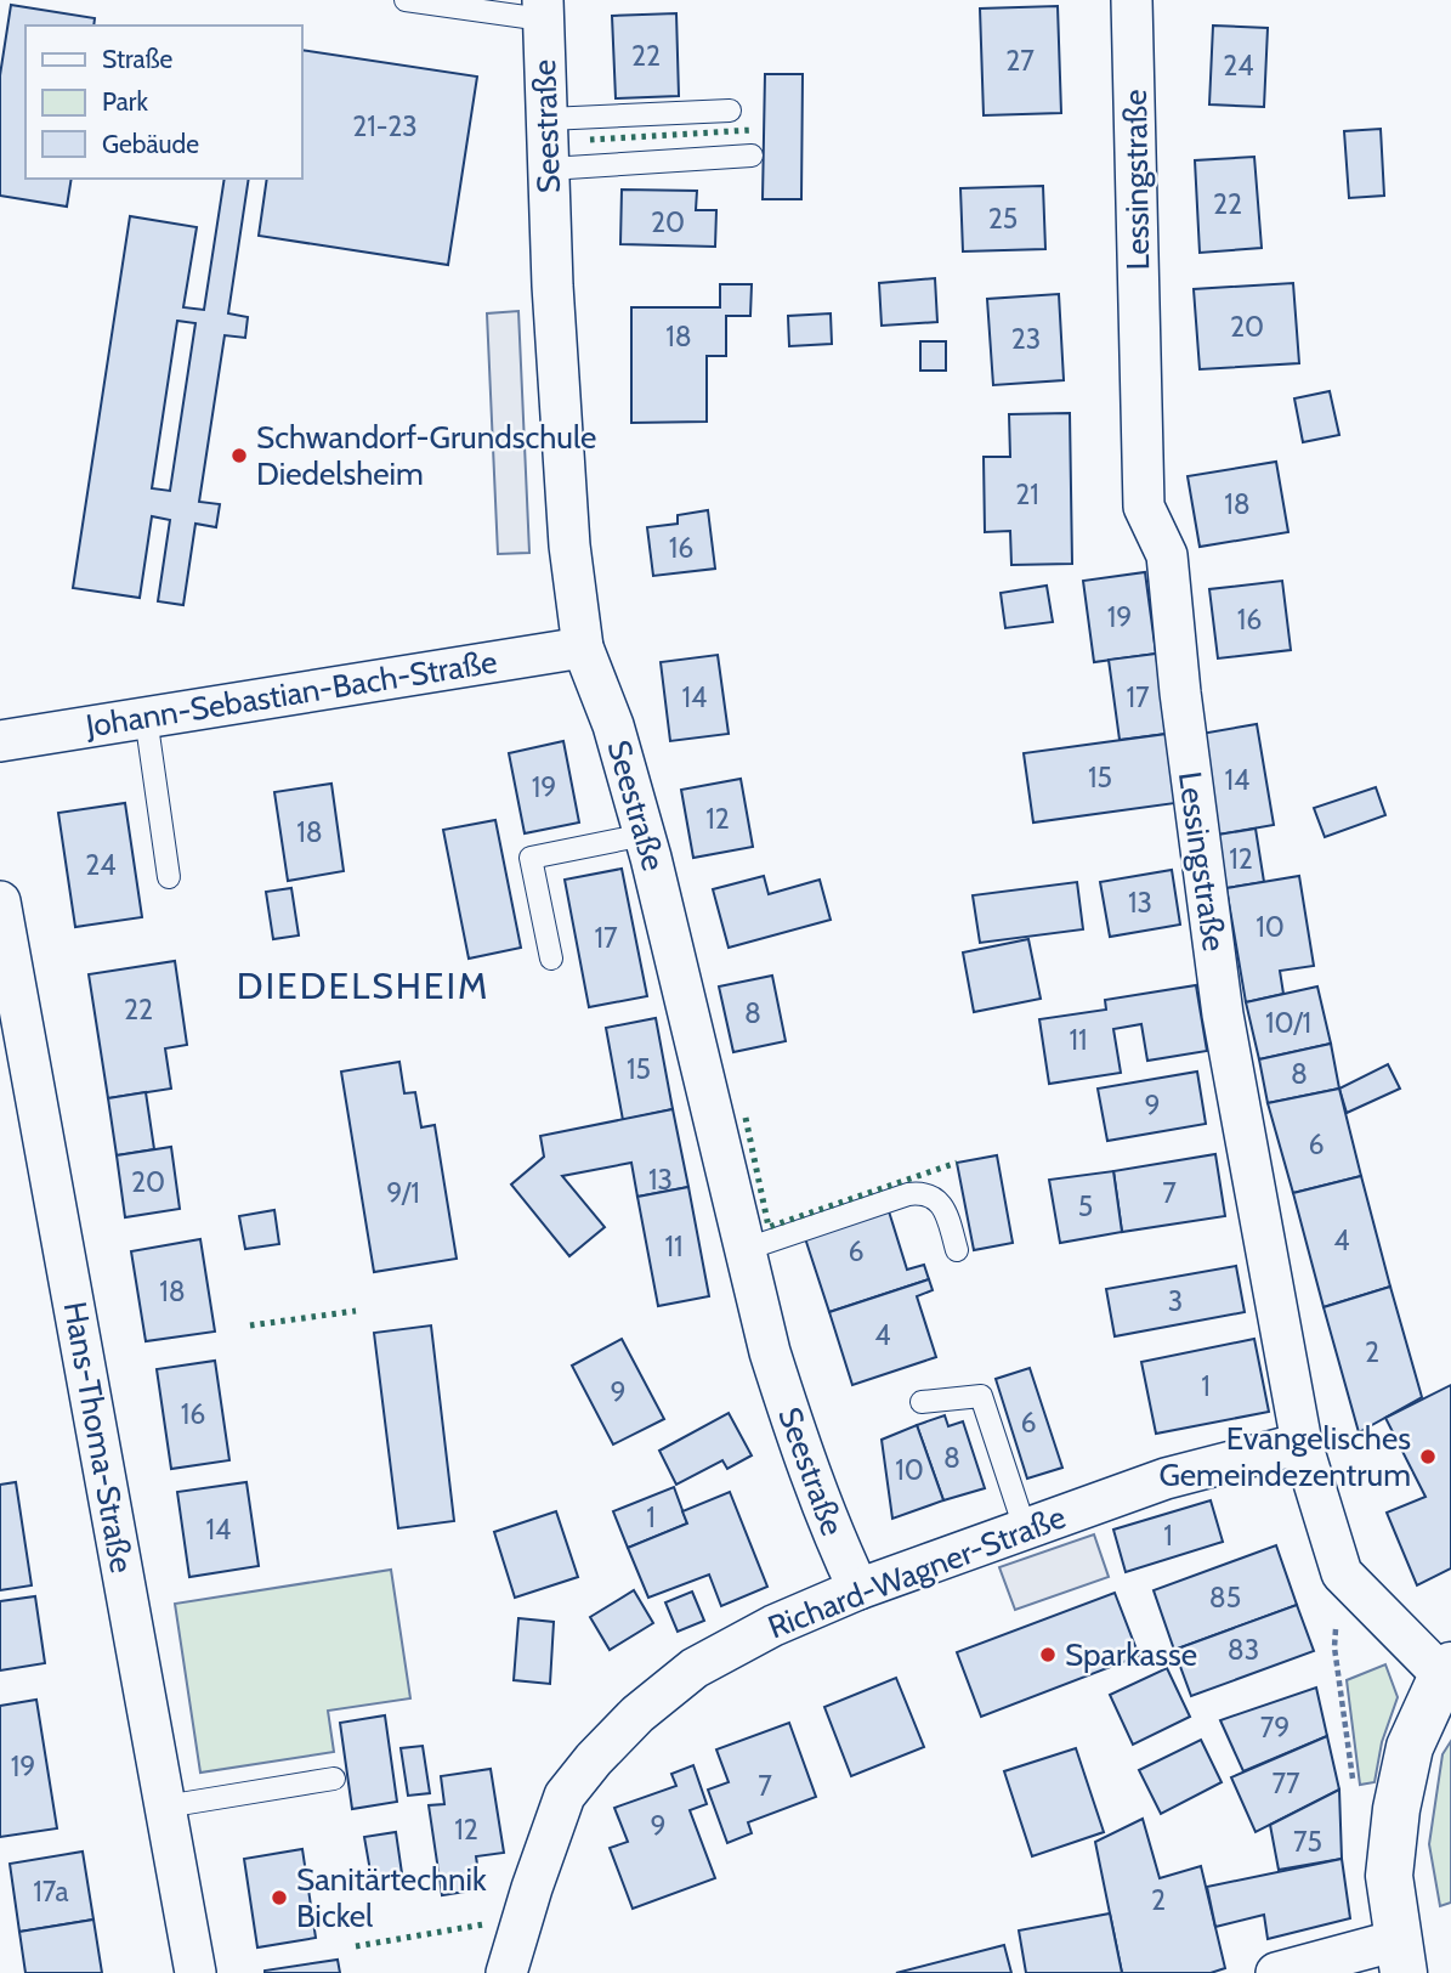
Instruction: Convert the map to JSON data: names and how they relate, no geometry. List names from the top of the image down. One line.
{"streets":{"street":["Seestraße","Lessingstraße","Johann-Sebastian-Bach-Straße","Hans-Thoma-Straße","Richard-Wagner-Straße"]},"crossings":[["Seestraße","Johann-Sebastian-Bach-Straße"],["Seestraße","Richard-Wagner-Straße"],["Lessingstraße","Richard-Wagner-Straße"]],"districts":["DIEDELSHEIM"],"places":["Schwandorf-Grundschule Diedelsheim","Evangelisches Gemeindezentrum","Sparkasse","Sanitärtechnik Bickel"],"house_numbers":["22","27","24","21-23","22","25","20","20","18","23","21","18","16","19","16","14","17","15","14","19","12","18","12","24","13","10","17","22","8","10/1","11","15","8","9","6","13","20","9/1","7","5","4","11","6","18","3","4","2","1","9","16","6","8","10","1","14","1","85","83","79","19","77","7","9","12","75","17a","2"],"legend":["Straße","Park","Gebäude"]}
